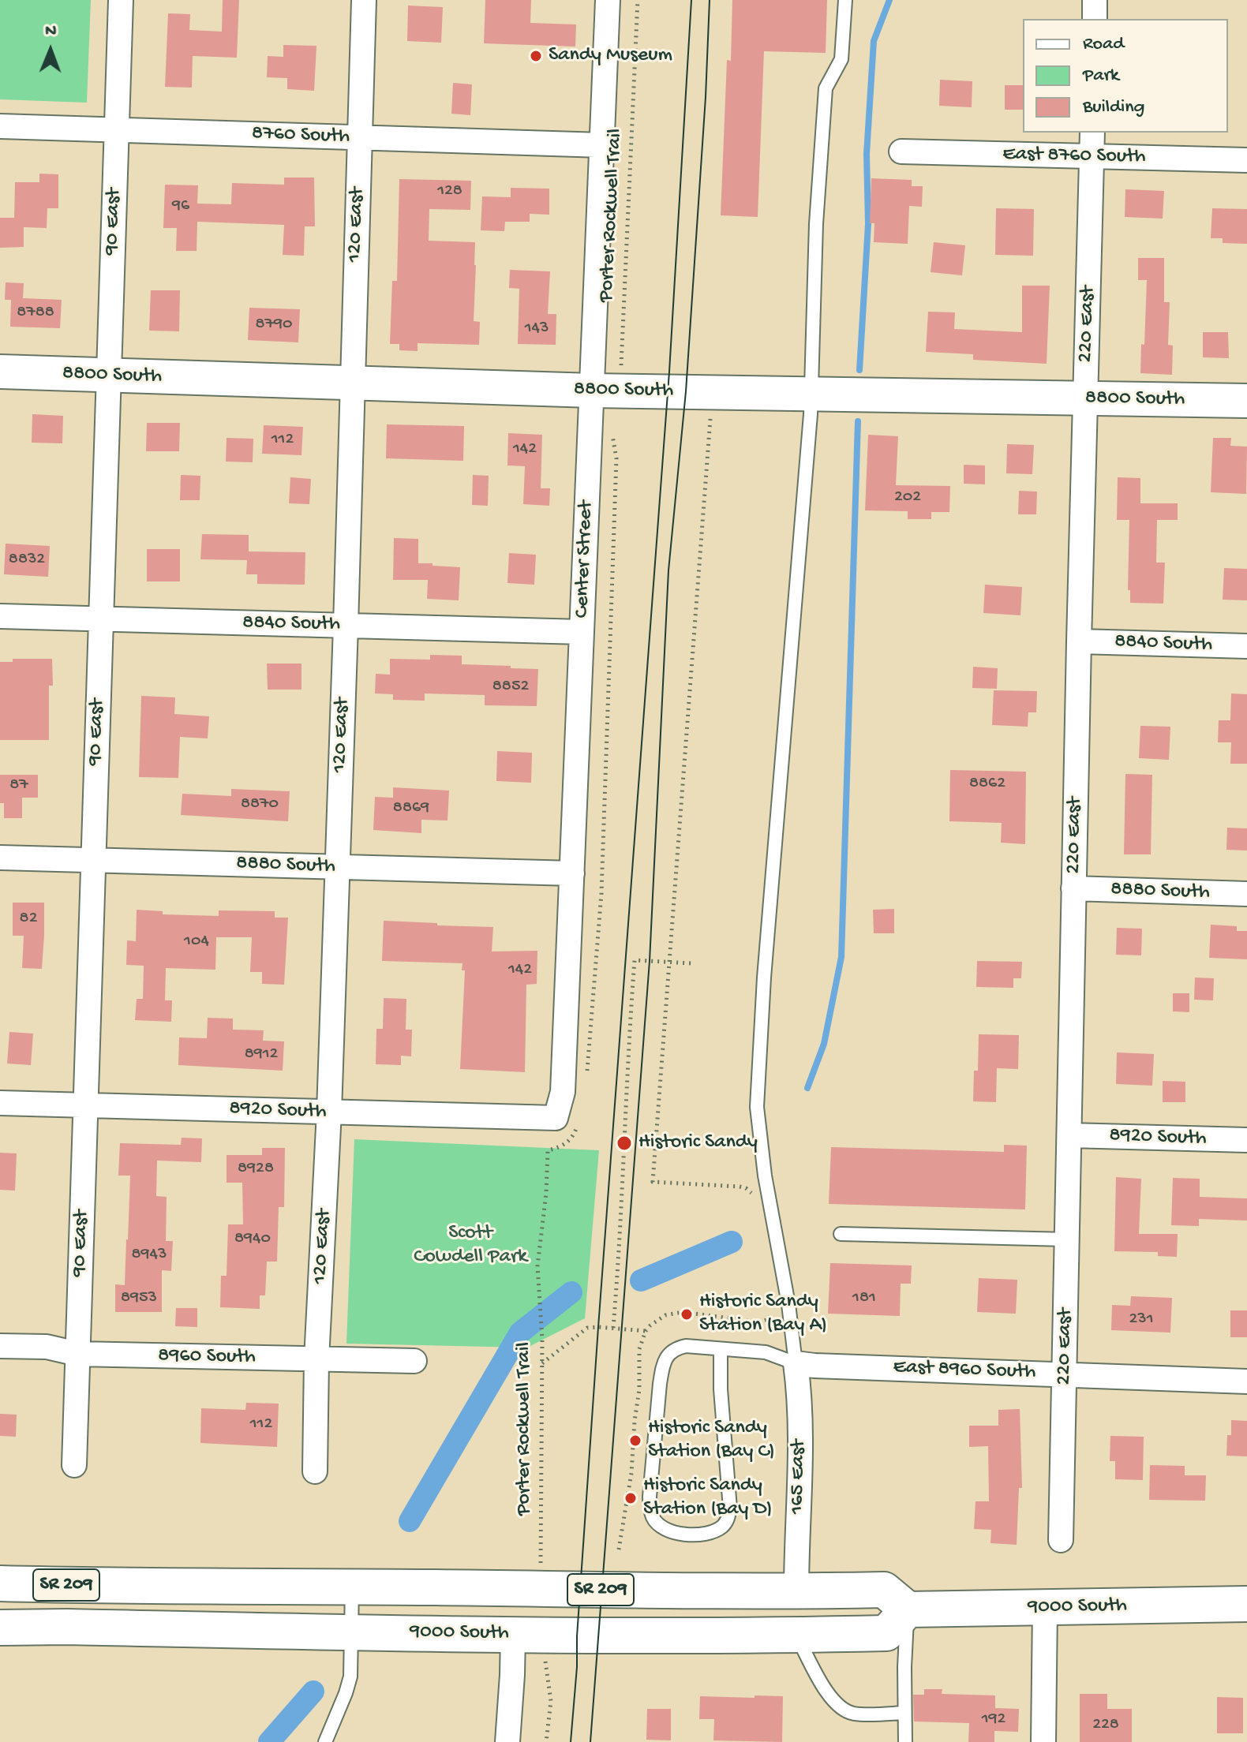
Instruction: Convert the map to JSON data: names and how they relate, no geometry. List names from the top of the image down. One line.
{"streets":{"main road":["SR 209","9000 South"],"street":["8760 South","East 8760 South","90 East","120 East","220 East","8800 South","Center Street","8840 South","8880 South","8920 South","8960 South","East 8960 South","165 East"],"path":["Porter Rockwell Trail"]},"crossings":[["8760 South","90 East"],["8760 South","120 East"],["8760 South","Center Street"],["East 8760 South","220 East"],["Porter Rockwell Trail","8800 South"],["Porter Rockwell Trail","Center Street"],["90 East","8800 South"],["90 East","8840 South"],["90 East","8880 South"],["90 East","8920 South"],["90 East","8960 South"],["120 East","8800 South"],["120 East","8840 South"],["120 East","8880 South"],["120 East","8920 South"],["120 East","8960 South"],["220 East","8800 South"],["220 East","8840 South"],["220 East","8880 South"],["220 East","8920 South"],["220 East","East 8960 South"],["8800 South","Center Street"],["Center Street","8840 South"],["Center Street","8880 South"],["Center Street","8920 South"],["East 8960 South","165 East"],["165 East","SR 209"],["SR 209","9000 South"]],"parks":["Scott Cowdell Park"],"places":["Sandy Museum","Historic Sandy","Historic Sandy Station (Bay A)","Historic Sandy Station (Bay C)","Historic Sandy Station (Bay D)"],"house_numbers":["128","96","8788","8790","143","112","142","202","8832","8852","8862","87","8870","8869","82","104","142","8912","8928","8940","8943","8953","181","231","112","192","228"],"legend":["Road","Park","Building"],"north":"top"}
